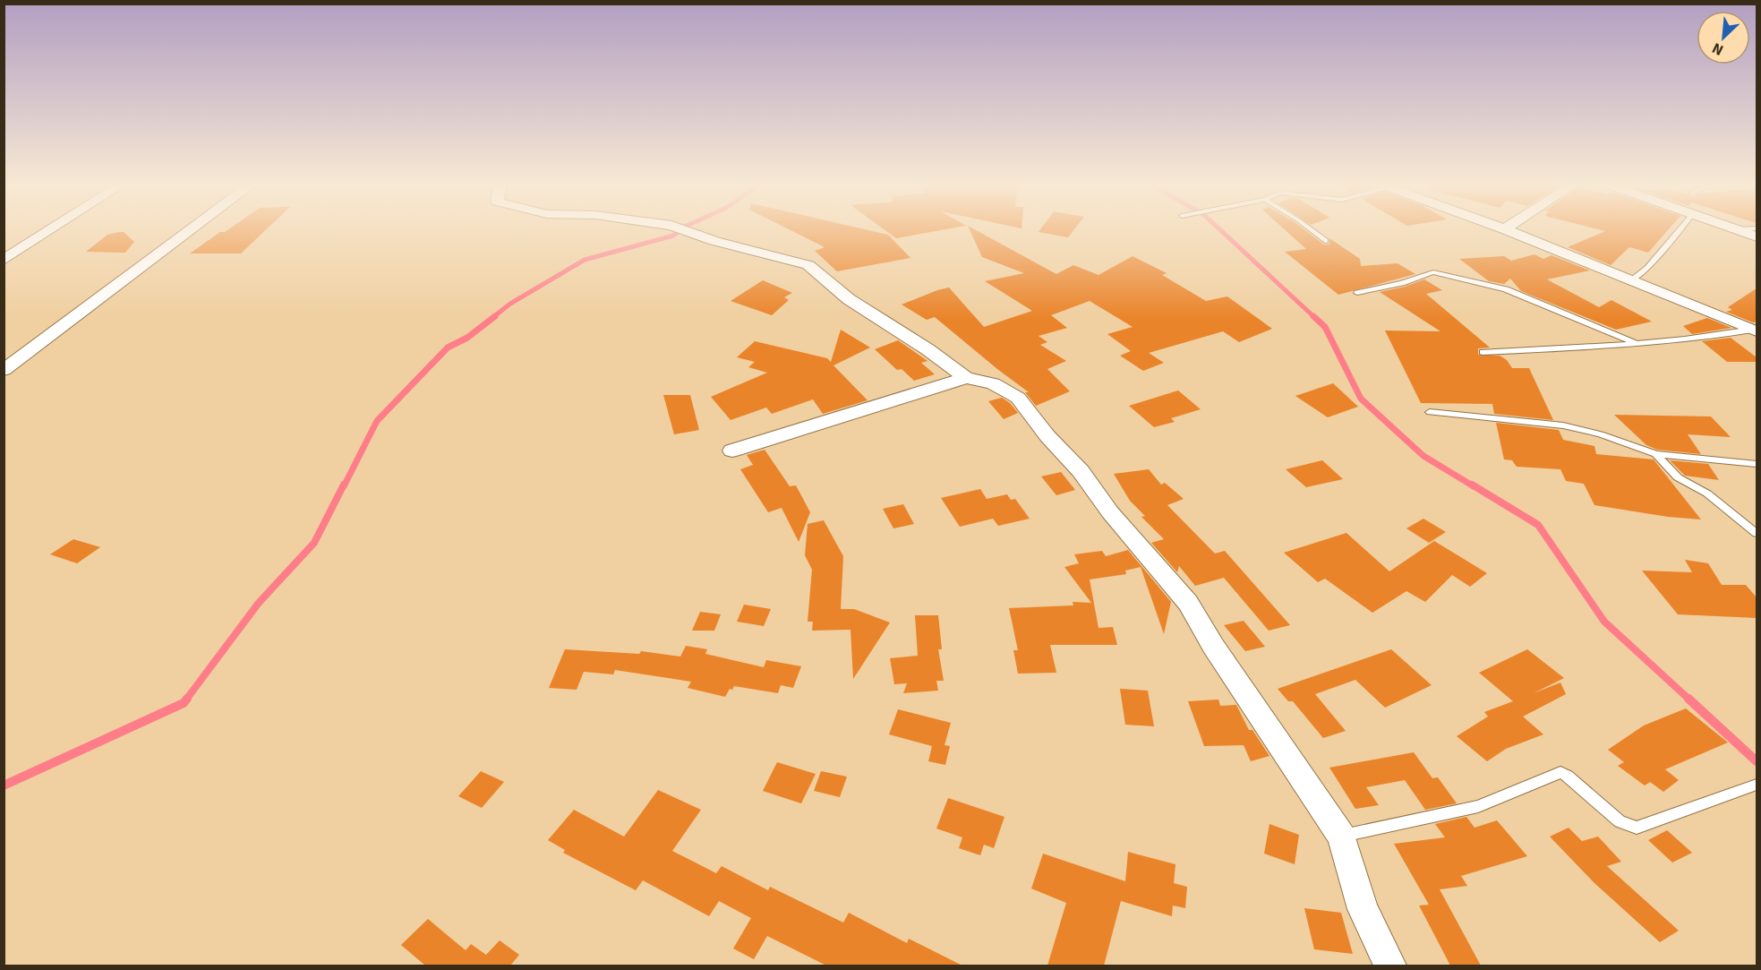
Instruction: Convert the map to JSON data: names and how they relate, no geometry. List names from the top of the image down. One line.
{"north":"bottom left"}
